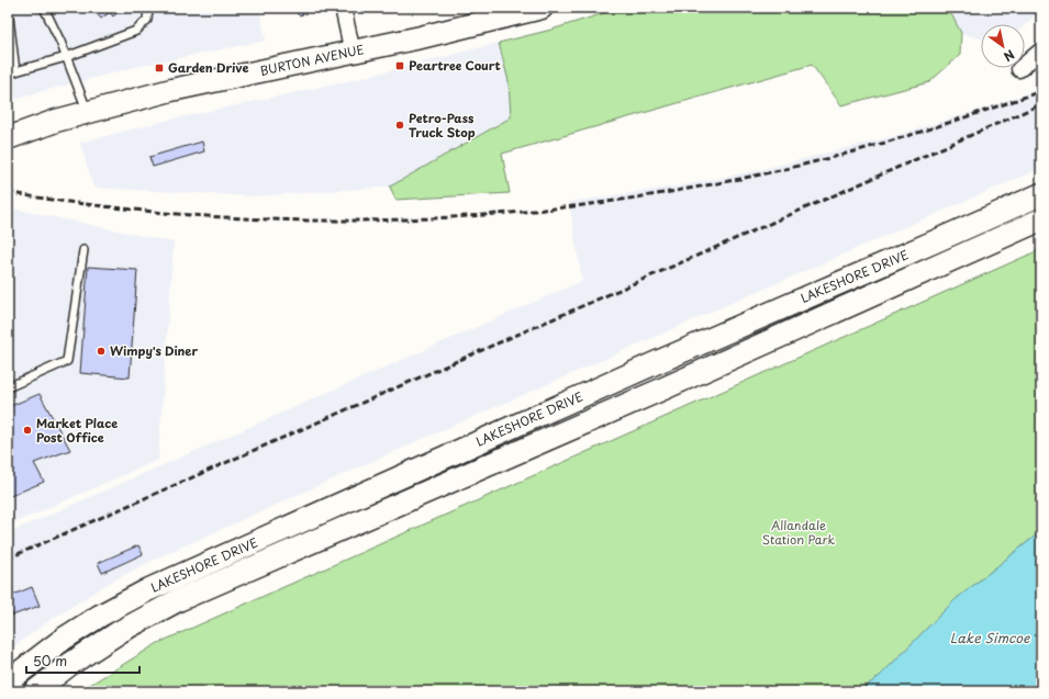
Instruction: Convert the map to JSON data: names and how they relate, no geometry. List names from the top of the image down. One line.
{"streets":{"main road":["BURTON AVENUE","LAKESHORE DRIVE"]},"water":["Lake Simcoe"],"parks":["Allandale Station Park"],"places":{"transit":["Peartree Court","Garden Drive"],"other":["Petro-Pass Truck Stop","Wimpy's Diner","Market Place Post Office"]},"scale_bar":"50 m","north":"bottom right"}
